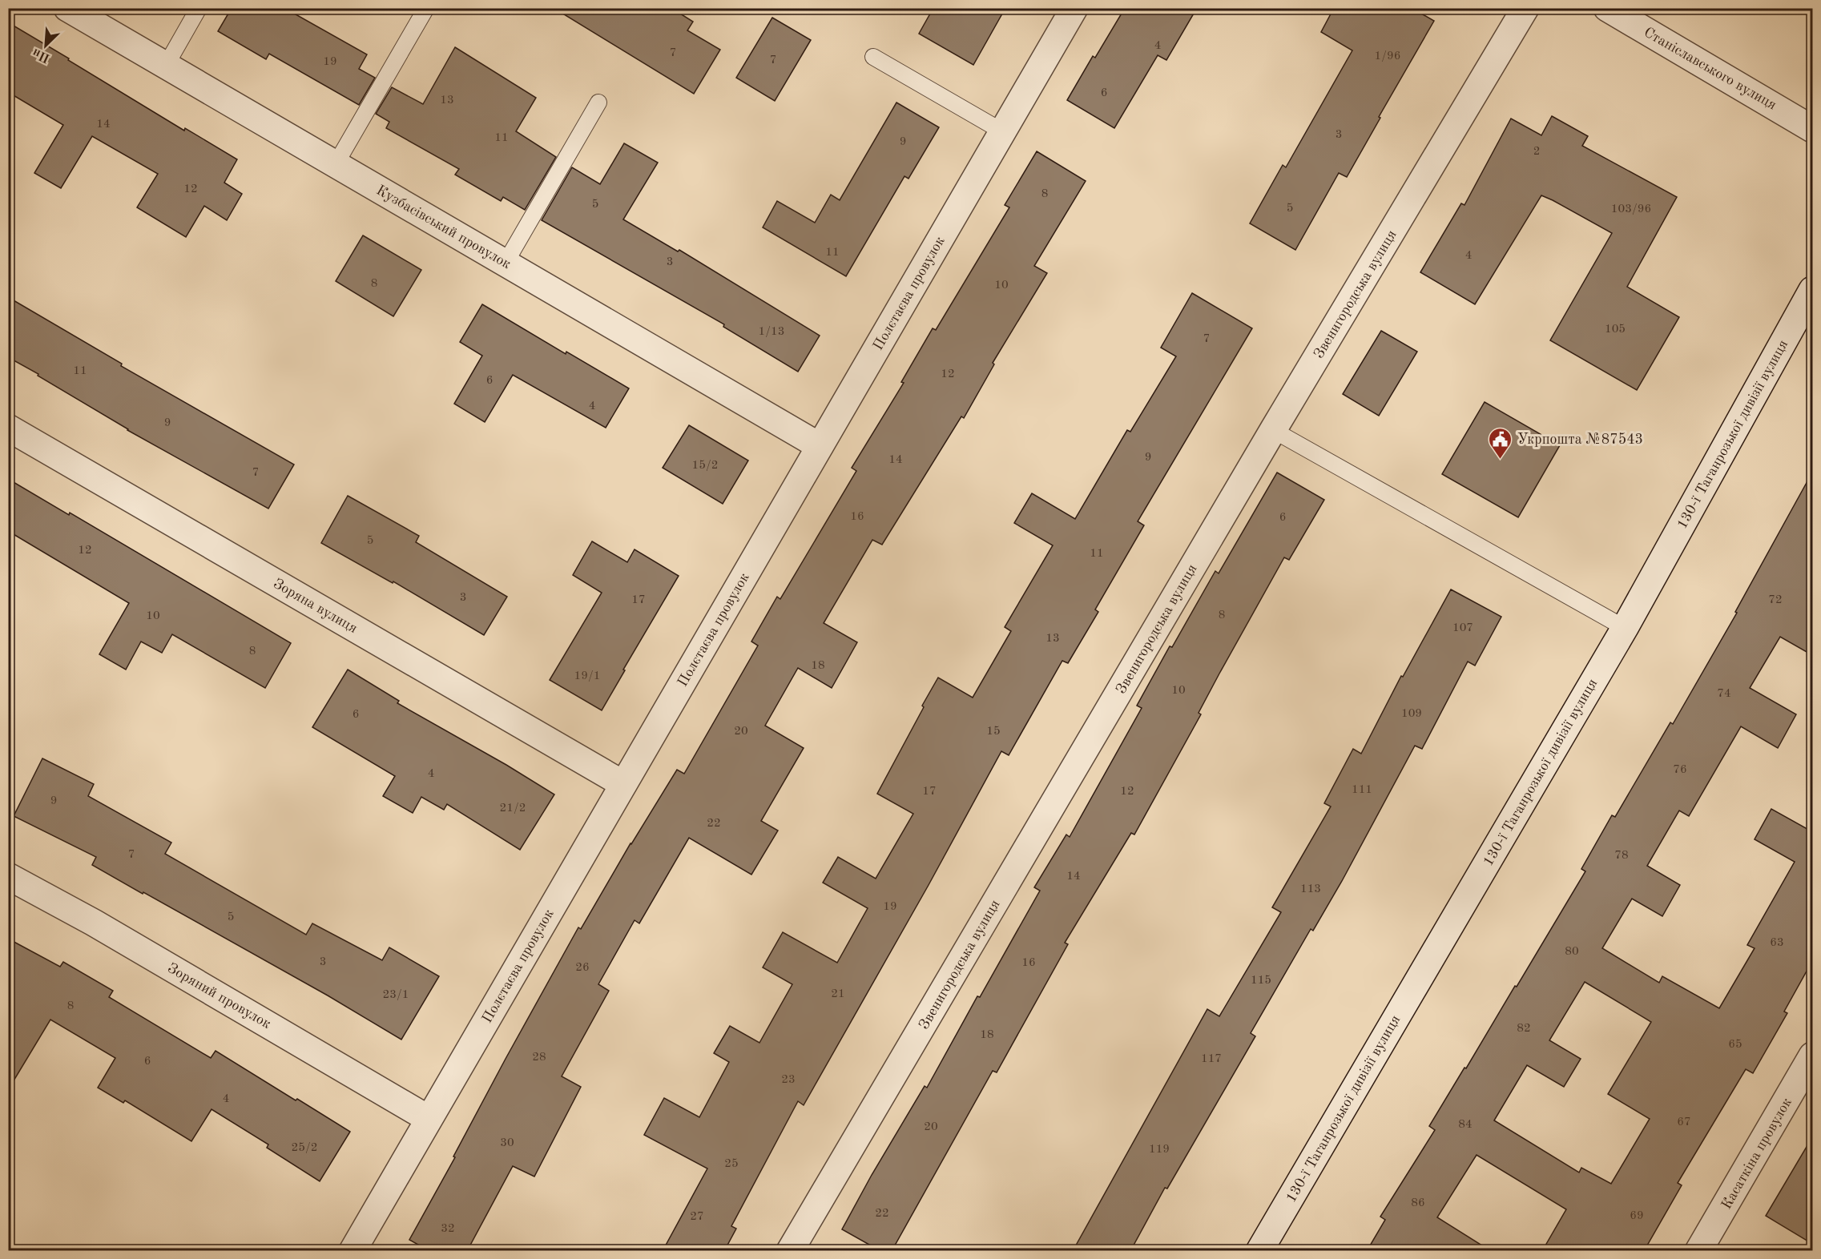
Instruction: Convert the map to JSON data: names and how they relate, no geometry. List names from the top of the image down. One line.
{"streets":{"street":["Станіславського вулиця","Кузбасівський провулок","Полєтаєва провулок","Звенигородська вулиця","130-ї Таганрозької дивізії вулиця","Зоряна вулиця","Зоряний провулок","Касаткіна провулок"]},"crossings":[["Кузбасівський провулок","Полєтаєва провулок"],["Полєтаєва провулок","Зоряна вулиця"],["Полєтаєва провулок","Зоряний провулок"]],"places":{"public building":["Укрпошта №87543"]},"house_numbers":["4","7","1/96","7","19","6","13","14","3","11","9","2","12","8","5","5","103/96","11","4","3","8","10","105","1/13","7","11","12","6","4","9","9","14","15/2","7","16","6","5","12","11","3","17","72","8","10","107","13","8","18","19/1","10","74","109","6","20","15","76","4","111","17","12","9","21/2","22","7","78","14","113","19","5","63","80","3","16","26","115","21","23/1","8","82","18","65","28","117","6","23","4","67","84","20","30","25/2","119","25","86","22","69","27","32"],"north":"bottom left"}
